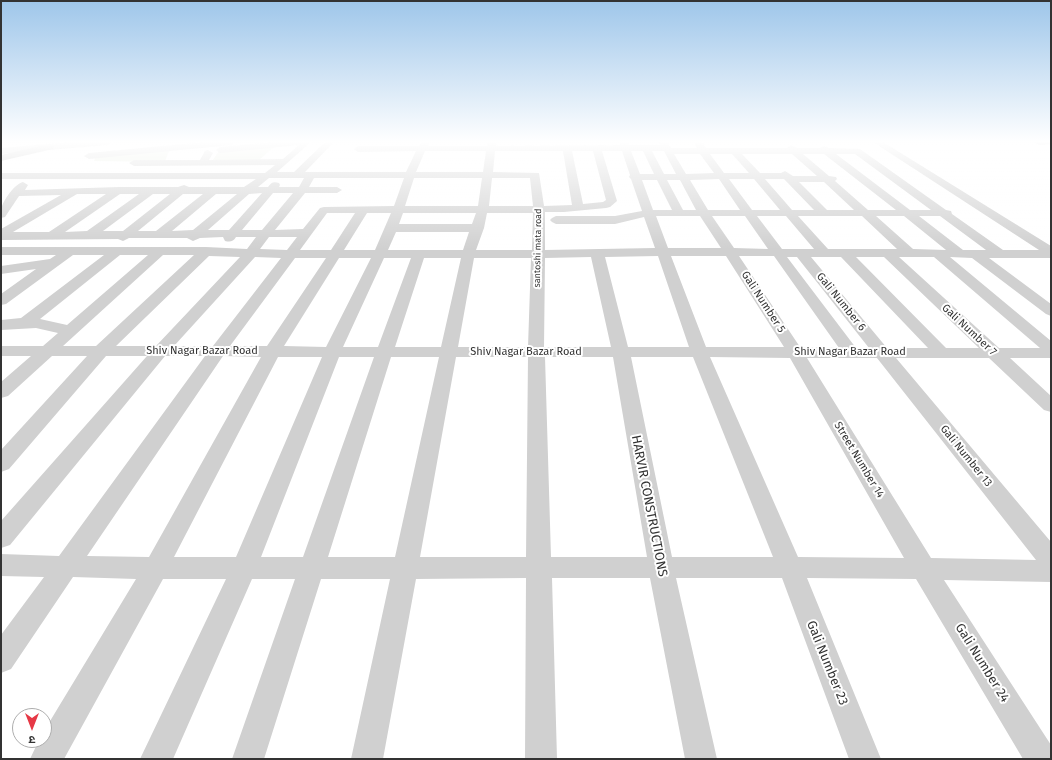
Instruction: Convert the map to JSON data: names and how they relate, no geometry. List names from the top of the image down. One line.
{"streets":{"street":["santoshi mata road","Gali Number 5","Gali Number 6","Gali Number 7","Shiv Nagar Bazar Road","Gali Number 13","Street Number 14","HARVIR CONSTRUCTIONS","Gali Number 23","Gali Number 24"]},"crossings":[["santoshi mata road","Shiv Nagar Bazar Road"],["Gali Number 5","Shiv Nagar Bazar Road"],["Gali Number 5","Street Number 14"],["Gali Number 6","Shiv Nagar Bazar Road"],["Gali Number 6","Gali Number 13"],["Gali Number 7","Shiv Nagar Bazar Road"],["Shiv Nagar Bazar Road","Gali Number 13"],["Shiv Nagar Bazar Road","Street Number 14"],["Shiv Nagar Bazar Road","HARVIR CONSTRUCTIONS"],["Shiv Nagar Bazar Road","Gali Number 23"],["Street Number 14","Gali Number 24"]],"north":"bottom"}
